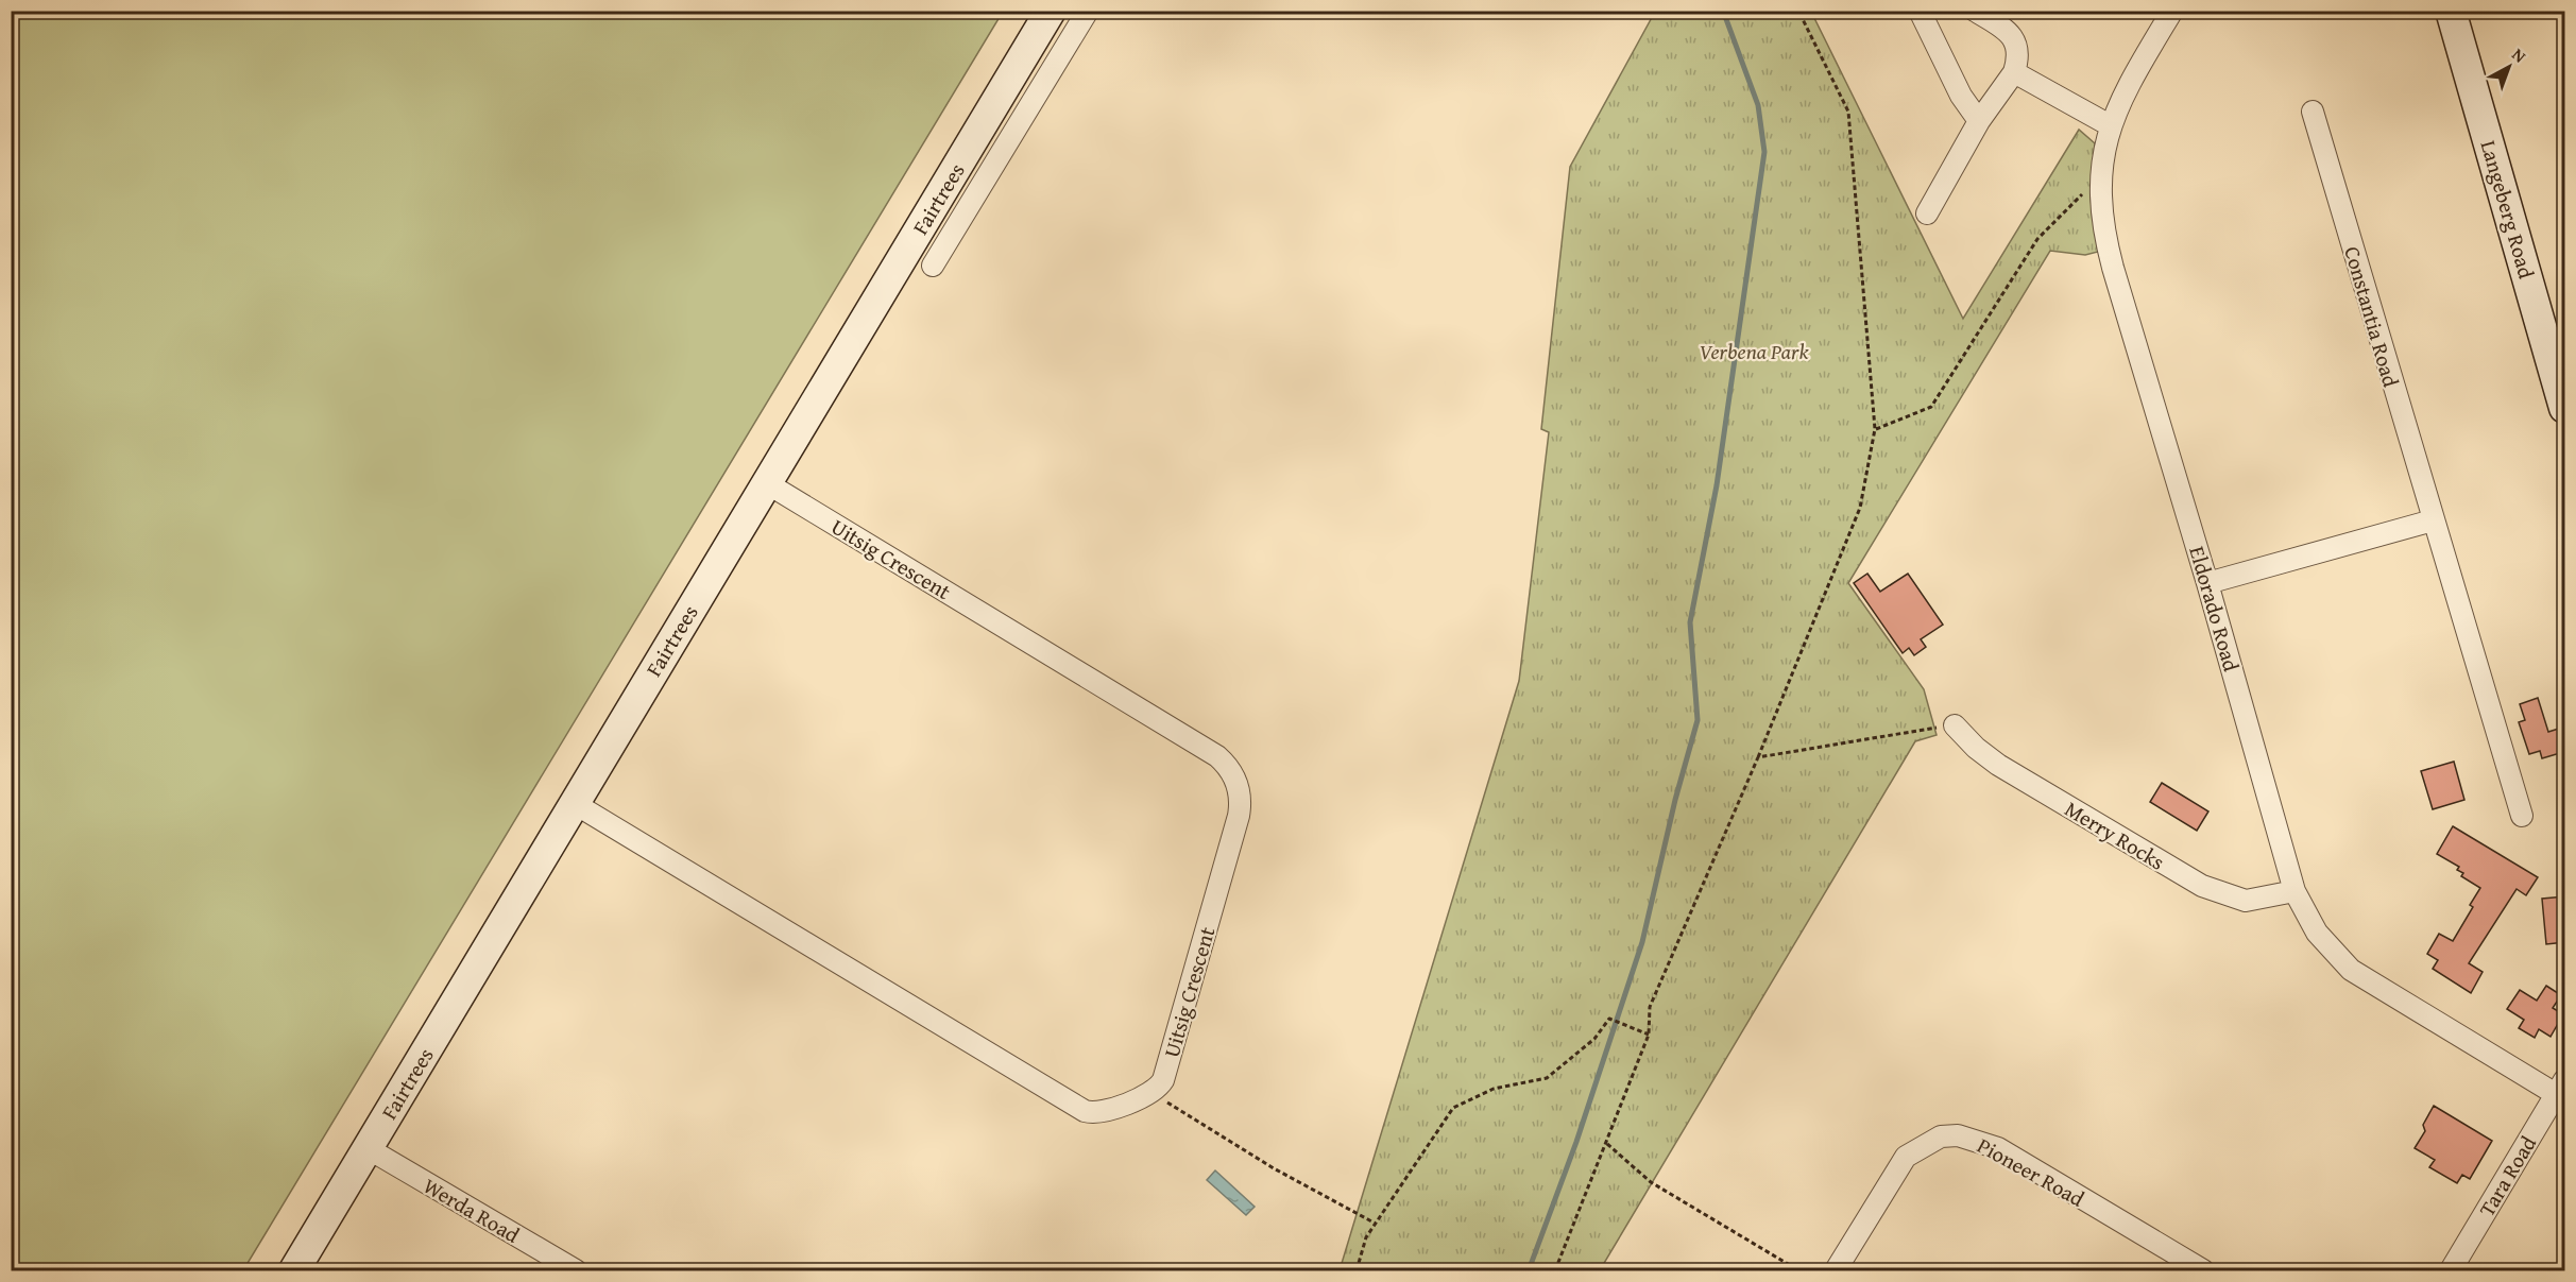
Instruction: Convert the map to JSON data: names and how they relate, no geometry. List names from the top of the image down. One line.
{"streets":{"main road":["Fairtrees","Langeberg Road"],"street":["Constantia Road","Uitsig Crescent","Eldorado Road","Merry Rocks","Pioneer Road","Tara Road","Werda Road"]},"crossings":[["Fairtrees","Uitsig Crescent"],["Fairtrees","Werda Road"],["Eldorado Road","Merry Rocks"],["Eldorado Road","Tara Road"]],"parks":["Verbena Park"],"north":"top right"}
